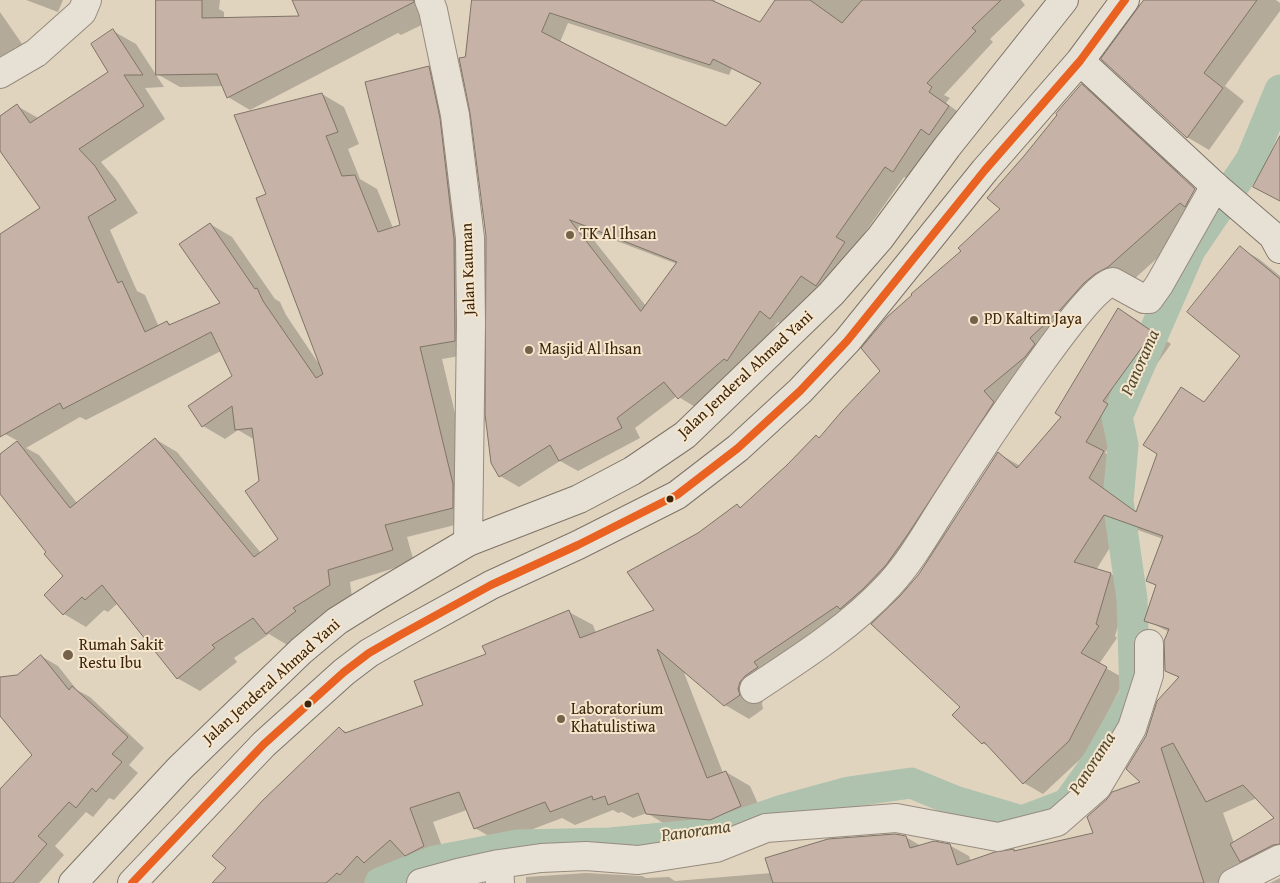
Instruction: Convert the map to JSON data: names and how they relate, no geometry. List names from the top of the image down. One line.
{"streets":{"main road":["Jalan Kauman","Jalan Jenderal Ahmad Yani"]},"crossings":[["Jalan Kauman","Jalan Jenderal Ahmad Yani"]],"water":["Panorama"],"places":["TK Al Ihsan","PD Kaltim Jaya","Masjid Al Ihsan","Rumah Sakit Restu Ibu","Laboratorium Khatulistiwa"]}
